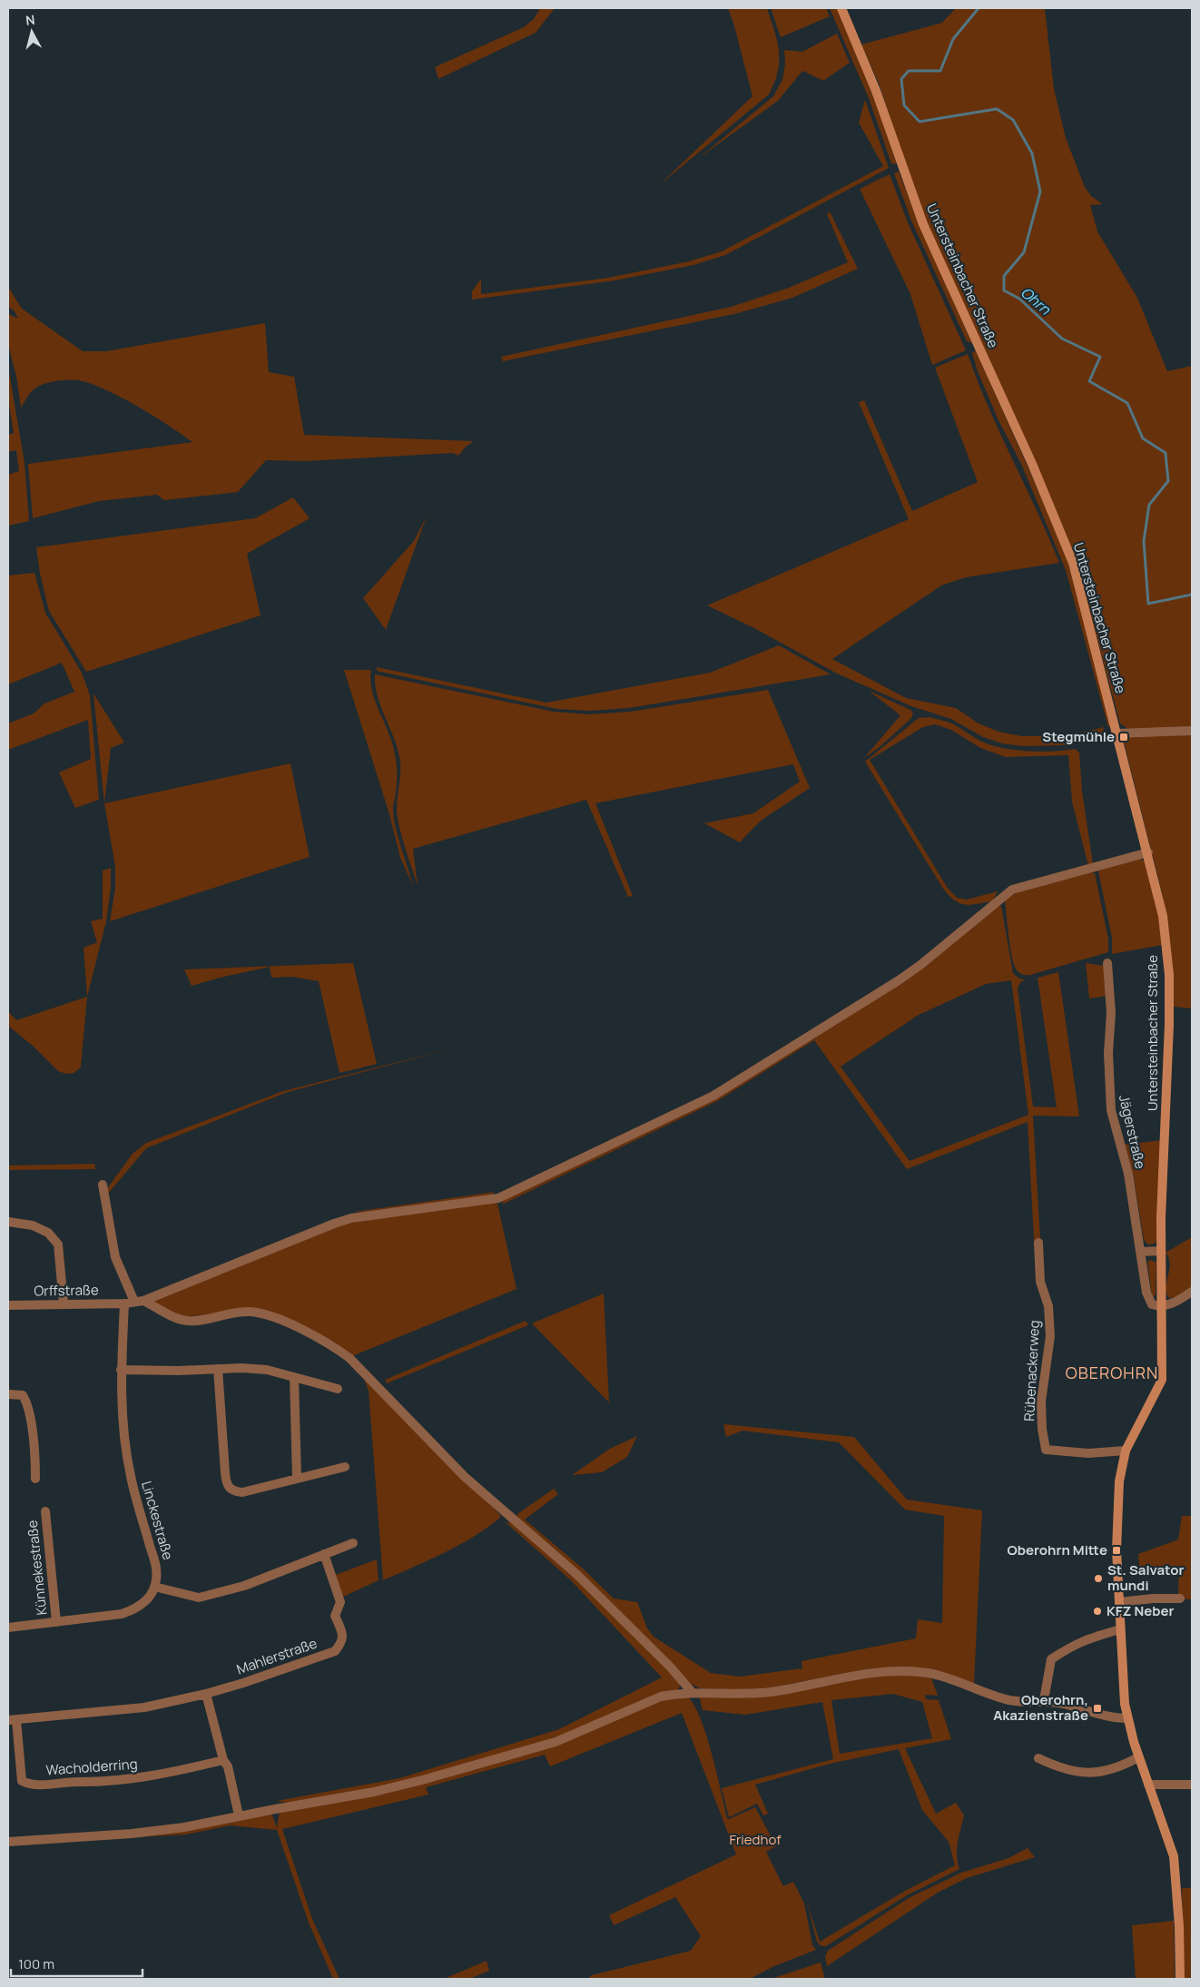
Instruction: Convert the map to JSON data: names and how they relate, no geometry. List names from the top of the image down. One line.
{"streets":{"main road":["Untersteinbacher Straße"],"street":["Jägerstraße","Orffstraße","Rübenackerweg","Linckestraße","Künnekestraße","Mahlerstraße","Wacholderring"]},"crossings":[["Untersteinbacher Straße","Jägerstraße"],["Untersteinbacher Straße","Orffstraße"],["Untersteinbacher Straße","Rübenackerweg"],["Orffstraße","Linckestraße"],["Mahlerstraße","Wacholderring"]],"districts":["OBEROHRN"],"water":["Ohrn"],"parks":["Friedhof"],"places":{"transit":["Stegmühle","Oberohrn Mitte","Oberohrn, Akazienstraße"],"other":["St. Salvator mundi","KFZ Neber"]},"scale_bar":"100 m","north":"top"}
